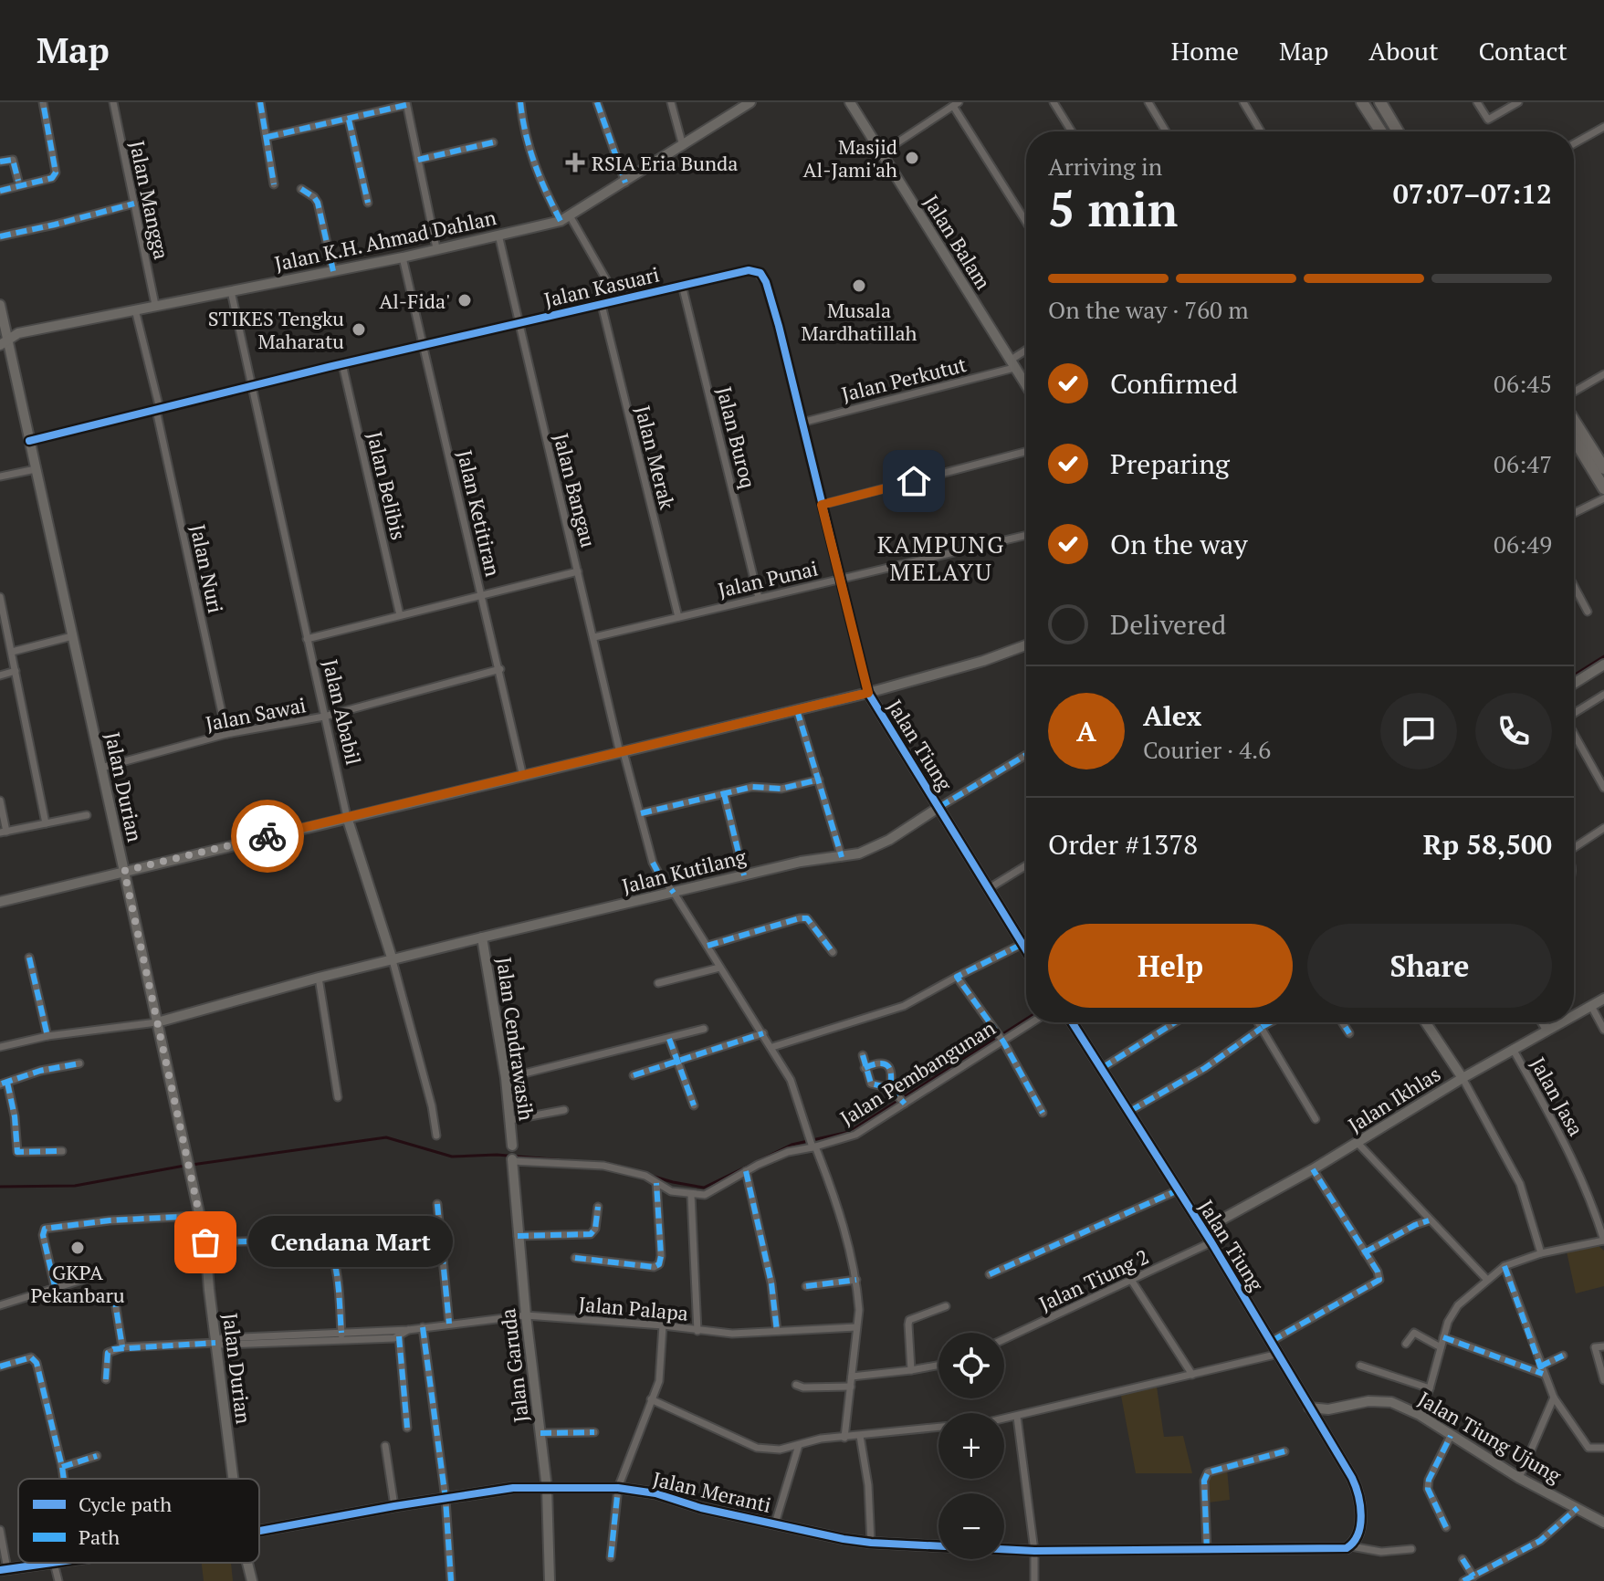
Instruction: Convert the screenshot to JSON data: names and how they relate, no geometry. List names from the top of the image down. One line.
{"streets":{"street":["Jalan Mangga","Jalan K.H. Ahmad Dahlan","Jalan Balam","Jalan Kasuari","Jalan Perkutut","Jalan Buroq","Jalan Merak","Jalan Belibis","Jalan Bangau","Jalan Ketitiran","Jalan Nuri","Jalan Punai","Jalan Ababil","Jalan Sawai","Jalan Tiung","Jalan Durian","Jalan Kutilang","Jalan Cendrawasih","Jalan Pembangunan","Jalan Jasa","Jalan Ikhlas","Jalan Tiung 2","Jalan Palapa","Jalan Garuda","Jalan Tiung Ujung","Jalan Meranti"]},"crossings":[["Jalan Mangga","Jalan K.H. Ahmad Dahlan"],["Jalan K.H. Ahmad Dahlan","Jalan Bangau"],["Jalan K.H. Ahmad Dahlan","Jalan Ketitiran"],["Jalan K.H. Ahmad Dahlan","Jalan Nuri"],["Jalan K.H. Ahmad Dahlan","Jalan Ababil"],["Jalan K.H. Ahmad Dahlan","Jalan Durian"],["Jalan Balam","Jalan Perkutut"],["Jalan Kasuari","Jalan Perkutut"],["Jalan Kasuari","Jalan Buroq"],["Jalan Kasuari","Jalan Merak"],["Jalan Kasuari","Jalan Belibis"],["Jalan Kasuari","Jalan Bangau"],["Jalan Kasuari","Jalan Ketitiran"],["Jalan Kasuari","Jalan Nuri"],["Jalan Kasuari","Jalan Punai"],["Jalan Kasuari","Jalan Ababil"],["Jalan Kasuari","Jalan Tiung"],["Jalan Kasuari","Jalan Durian"],["Jalan Buroq","Jalan Punai"],["Jalan Merak","Jalan Punai"],["Jalan Bangau","Jalan Punai"],["Jalan Bangau","Jalan Kutilang"],["Jalan Bangau","Jalan Pembangunan"],["Jalan Bangau","Jalan Palapa"],["Jalan Ketitiran","Jalan Sawai"],["Jalan Nuri","Jalan Sawai"],["Jalan Ababil","Jalan Sawai"],["Jalan Ababil","Jalan Kutilang"],["Jalan Sawai","Jalan Durian"],["Jalan Tiung","Jalan Kutilang"],["Jalan Tiung","Jalan Ikhlas"],["Jalan Tiung","Jalan Tiung 2"],["Jalan Tiung","Jalan Tiung Ujung"],["Jalan Tiung","Jalan Meranti"],["Jalan Durian","Jalan Kutilang"],["Jalan Durian","Jalan Palapa"],["Jalan Kutilang","Jalan Cendrawasih"],["Jalan Cendrawasih","Jalan Garuda"],["Jalan Jasa","Jalan Ikhlas"],["Jalan Palapa","Jalan Garuda"],["Jalan Garuda","Jalan Meranti"]],"districts":["KAMPUNG MELAYU"],"places":{"other":["Masjid Al-Jami'ah","Musala Mardhatillah","Al-Fida'","STIKES Tengku Maharatu","Cendana Mart","GKPA Pekanbaru"],"health":["RSIA Eria Bunda"]},"legend":["Cycle path","Path"],"page":{"header":"Map","nav":["Home","Map","About","Contact"],"heading":["5 min","Arriving in","07:07–07:12"],"panel":["Alex","Courier · 4.6","Order #1378","Rp 58,500"],"bar":"On the way · 760 m","list":[["Confirmed","06:45"],["Preparing","06:47"],["On the way","06:49"],"Delivered"],"round":"A","buttons":["Help","Share"],"bubble":"Cendana Mart","map_buttons":["+","−"]}}
